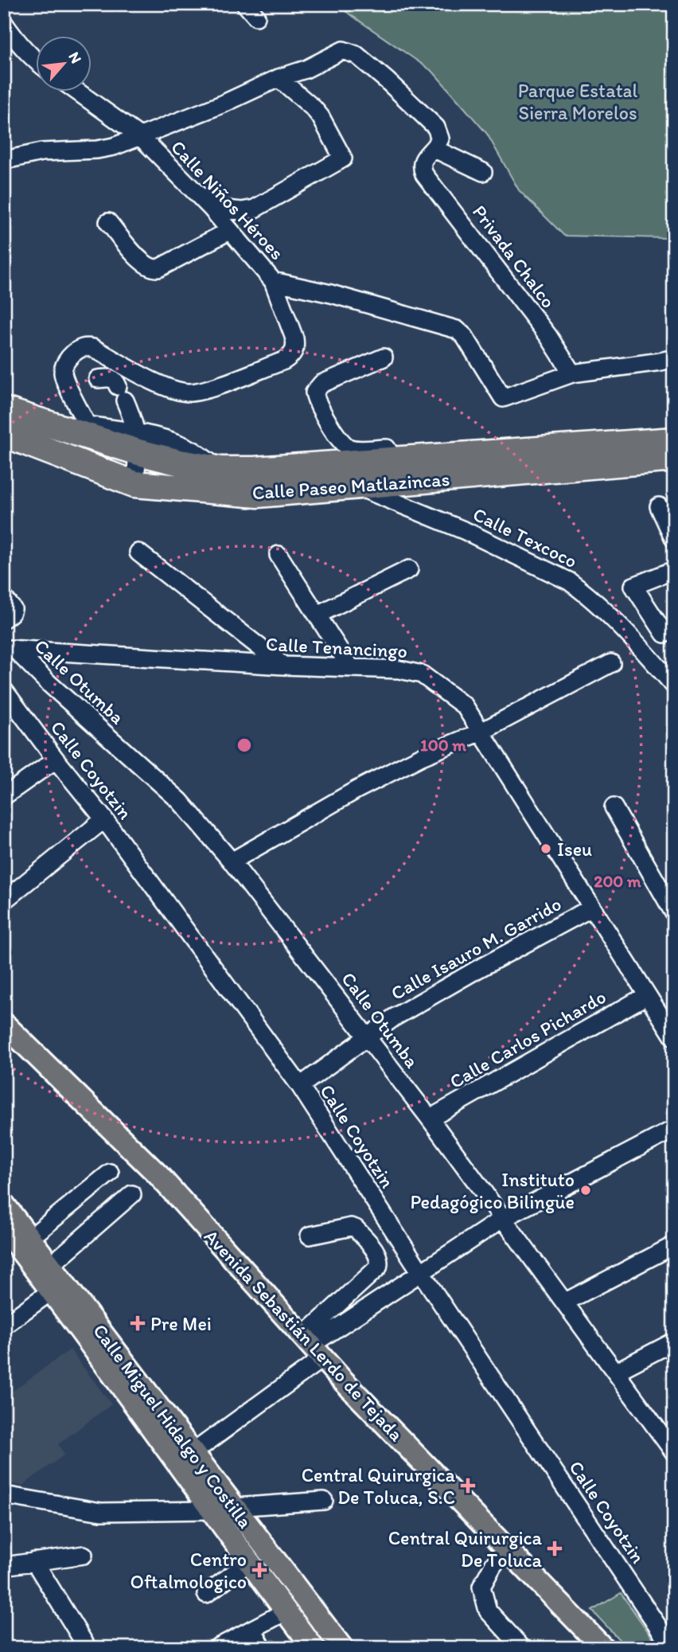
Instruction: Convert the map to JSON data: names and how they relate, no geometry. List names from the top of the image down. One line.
{"streets":{"highway":["Calle Paseo Matlazincas"],"main road":["Avenida Sebastián Lerdo de Tejada","Calle Miguel Hidalgo y Costilla"],"street":["Calle Niños Héroes","Privada Chalco","Calle Texcoco","Calle Tenancingo","Calle Otumba","Calle Coyotzin","Calle Isauro M. Garrido","Calle Carlos Pichardo"]},"crossings":[["Calle Niños Héroes","Calle Paseo Matlazincas"],["Calle Paseo Matlazincas","Calle Texcoco"],["Calle Tenancingo","Calle Otumba"],["Calle Tenancingo","Calle Isauro M. Garrido"],["Calle Tenancingo","Calle Carlos Pichardo"],["Calle Otumba","Calle Isauro M. Garrido"],["Calle Otumba","Calle Carlos Pichardo"],["Calle Coyotzin","Calle Isauro M. Garrido"]],"parks":["Parque Estatal Sierra Morelos"],"places":{"other":["Iseu","Instituto Pedagógico Bilingüe"],"health":["Pre Mei","Central Quirurgica De Toluca, S.C","Central Quirurgica De Toluca","Centro Oftalmologico"]},"north":"top right","rings":["100 m","200 m"]}
